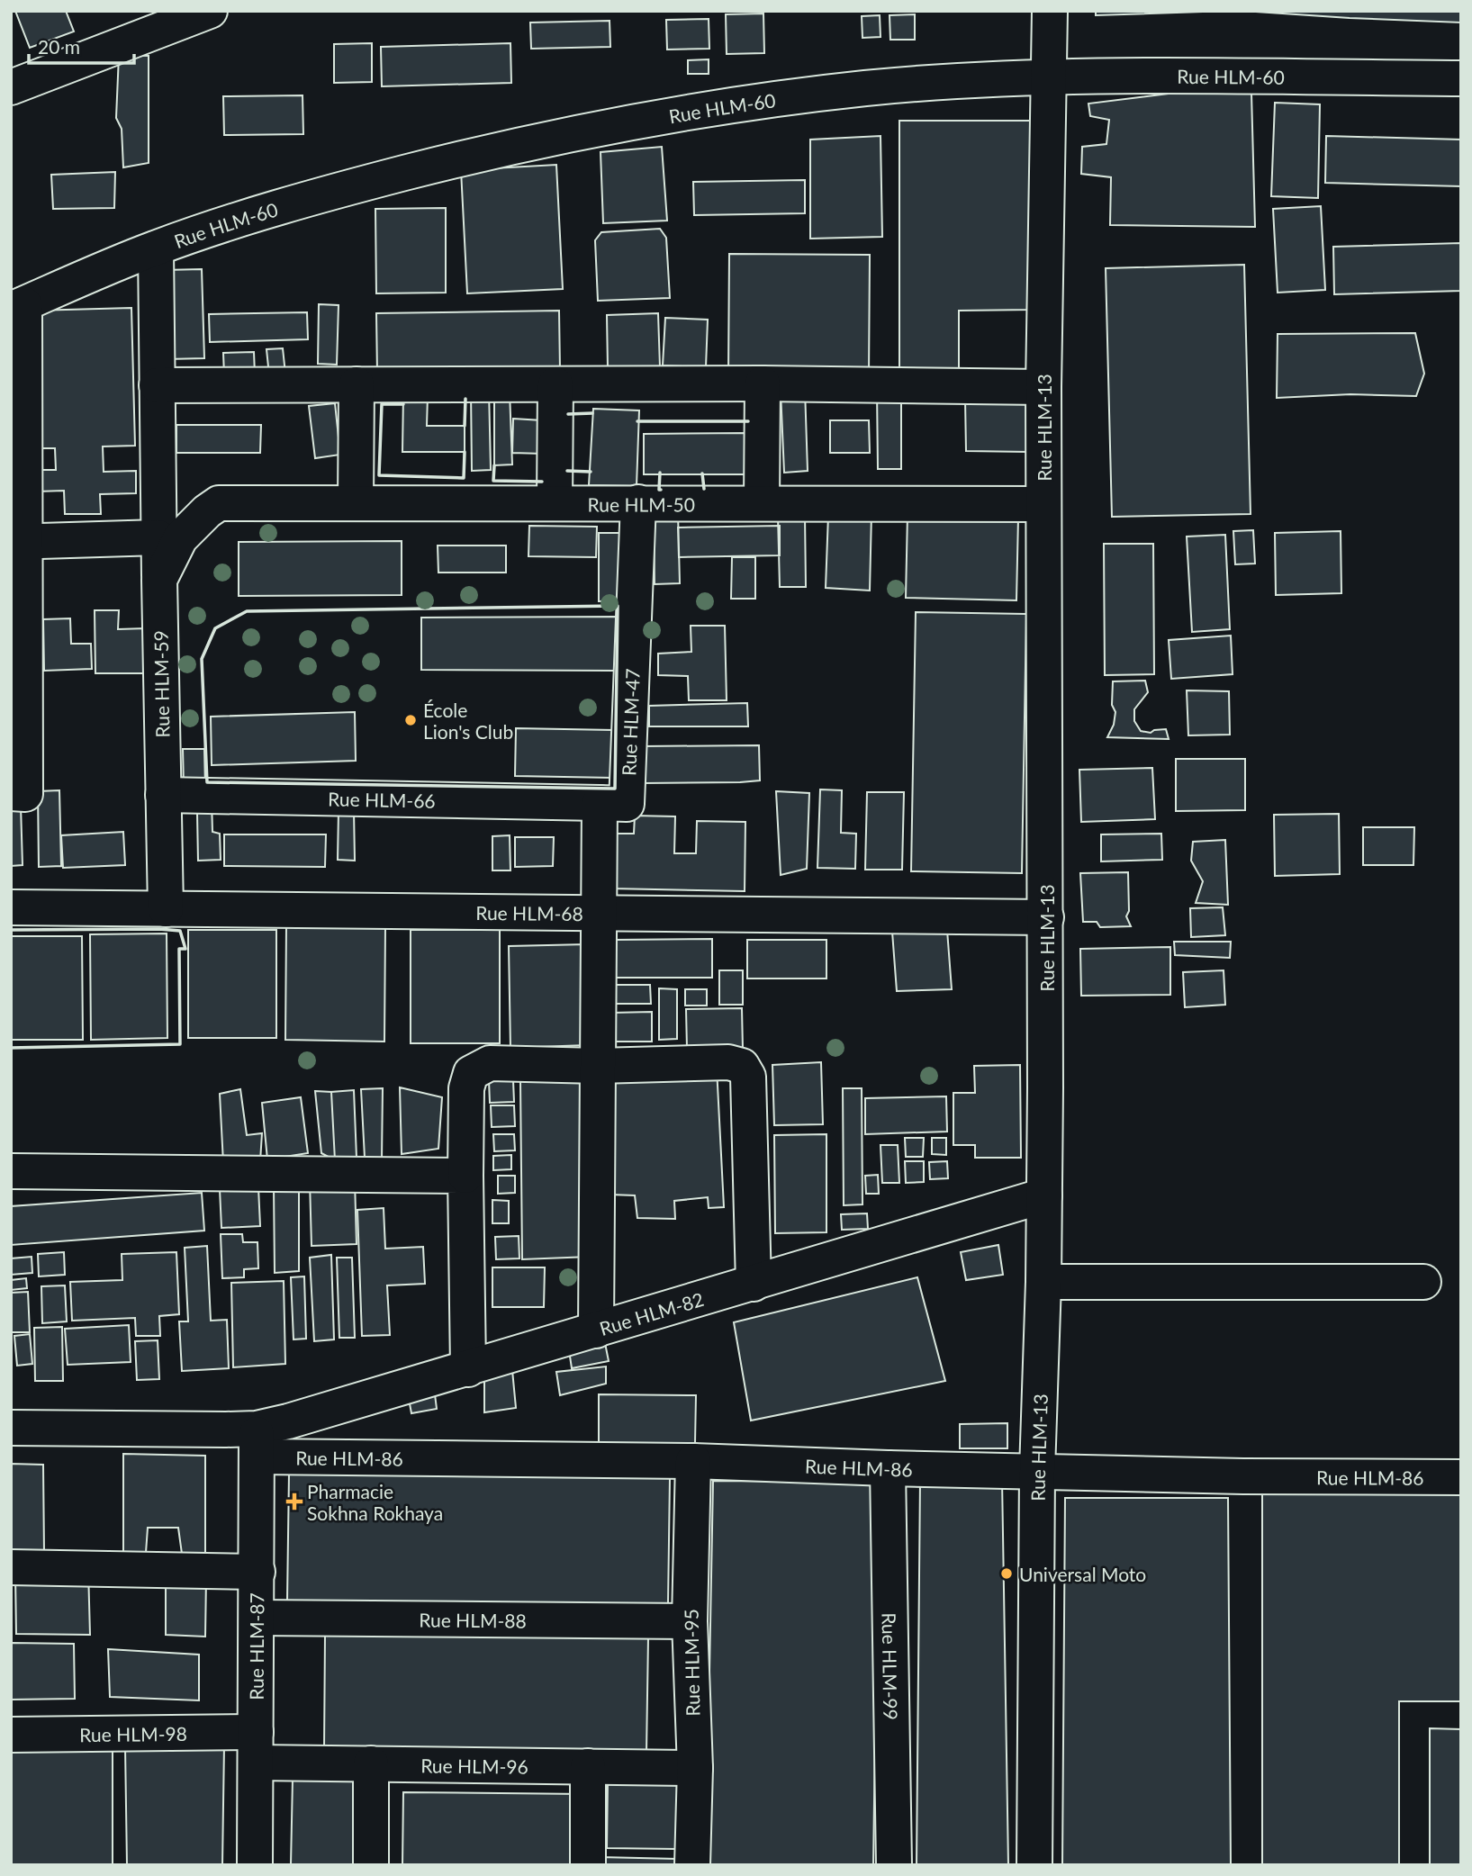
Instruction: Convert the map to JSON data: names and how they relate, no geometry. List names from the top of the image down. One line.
{"streets":{"street":["Rue HLM-60","Rue HLM-13","Rue HLM-50","Rue HLM-59","Rue HLM-47","Rue HLM-66","Rue HLM-68","Rue HLM-82","Rue HLM-86","Rue HLM-88","Rue HLM-87","Rue HLM-95","Rue HLM-99","Rue HLM-98","Rue HLM-96"]},"crossings":[["Rue HLM-60","Rue HLM-13"],["Rue HLM-13","Rue HLM-50"],["Rue HLM-13","Rue HLM-68"],["Rue HLM-13","Rue HLM-82"],["Rue HLM-13","Rue HLM-86"],["Rue HLM-50","Rue HLM-59"],["Rue HLM-50","Rue HLM-47"],["Rue HLM-59","Rue HLM-66"],["Rue HLM-59","Rue HLM-68"],["Rue HLM-47","Rue HLM-66"],["Rue HLM-82","Rue HLM-86"],["Rue HLM-82","Rue HLM-87"],["Rue HLM-86","Rue HLM-87"],["Rue HLM-86","Rue HLM-95"],["Rue HLM-86","Rue HLM-99"],["Rue HLM-88","Rue HLM-87"],["Rue HLM-88","Rue HLM-95"],["Rue HLM-87","Rue HLM-98"],["Rue HLM-87","Rue HLM-96"],["Rue HLM-95","Rue HLM-96"],["Rue HLM-98","Rue HLM-96"]],"places":{"other":["École Lion's Club","Universal Moto"],"health":["Pharmacie Sokhna Rokhaya"]},"scale_bar":"20 m"}
